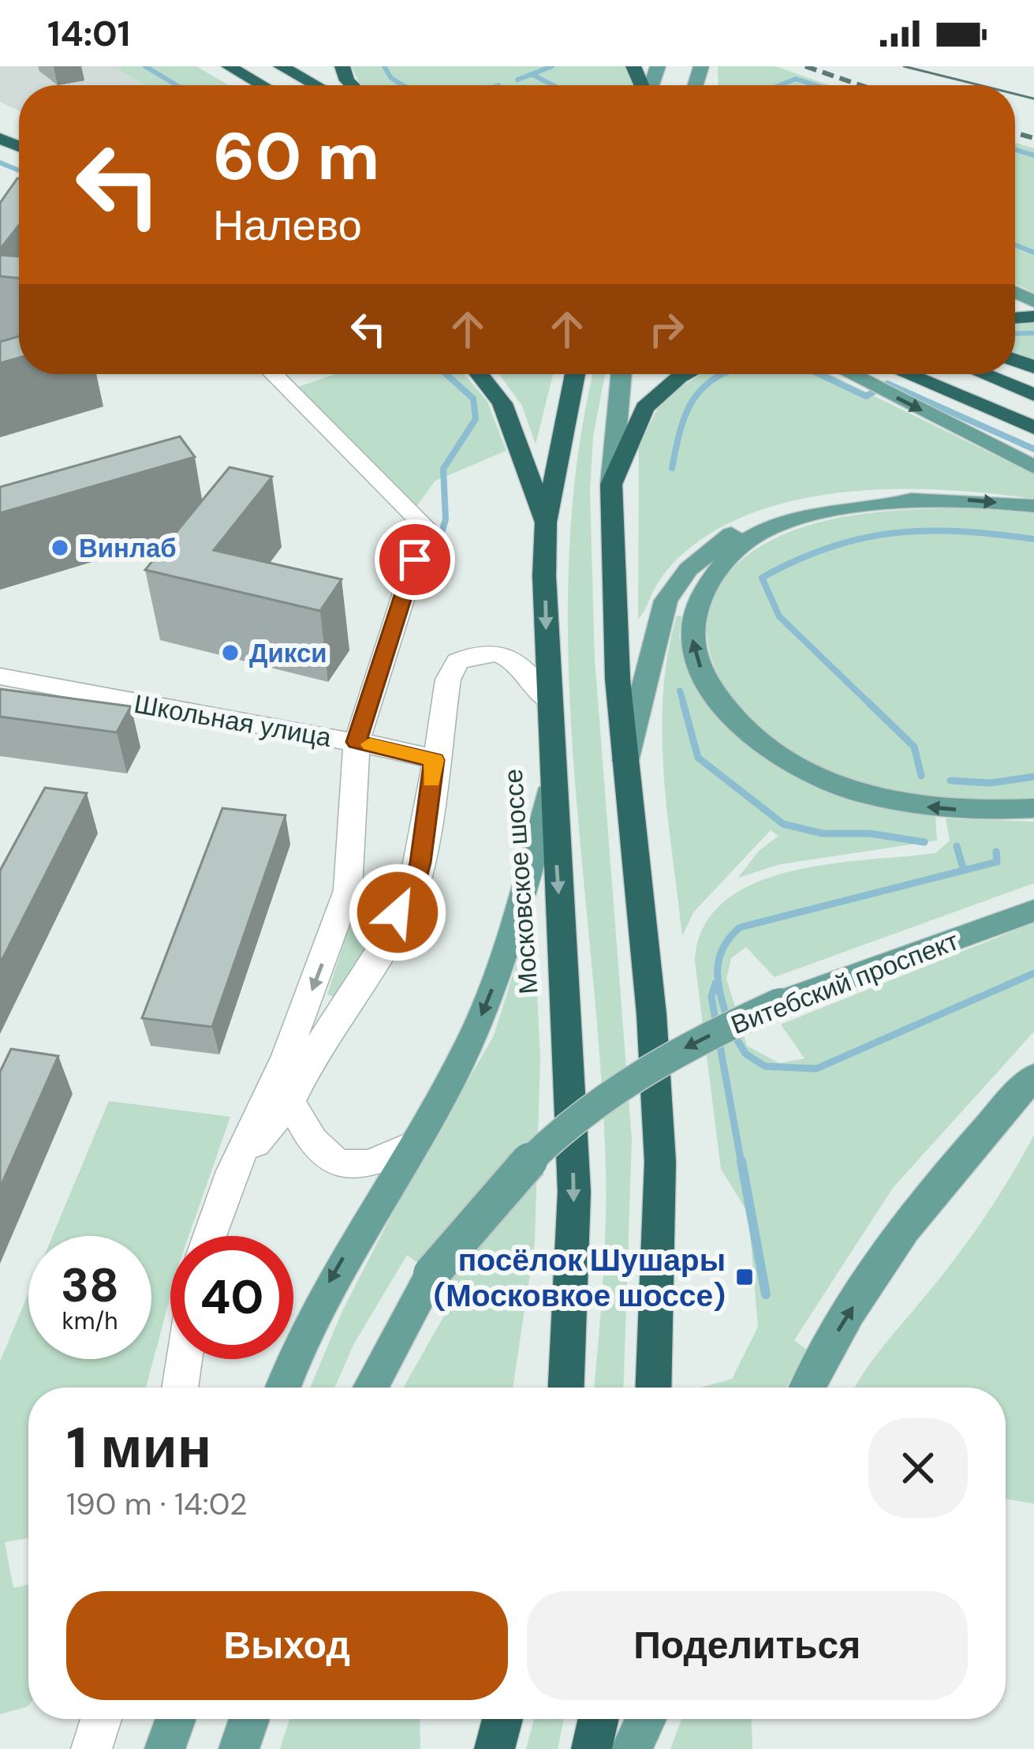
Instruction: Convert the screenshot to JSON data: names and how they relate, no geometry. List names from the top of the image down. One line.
{"streets":{"highway":["Московское шоссе"],"main road":["Витебский проспект"],"street":["Школьная улица"]},"crossings":[["Школьная улица","Московское шоссе"]],"one_way":["Витебский проспект"],"places":{"other":["Винлаб","Дикси"],"transit":["посёлок Шушары (Московкое шоссе)"]},"page":{"status":"14:01","turn":["60 m","Налево"],"speed":"38 km/h","limit":"40","heading":["1 мин","190 m · 14:02"],"buttons":["Выход","Поделиться"]}}
